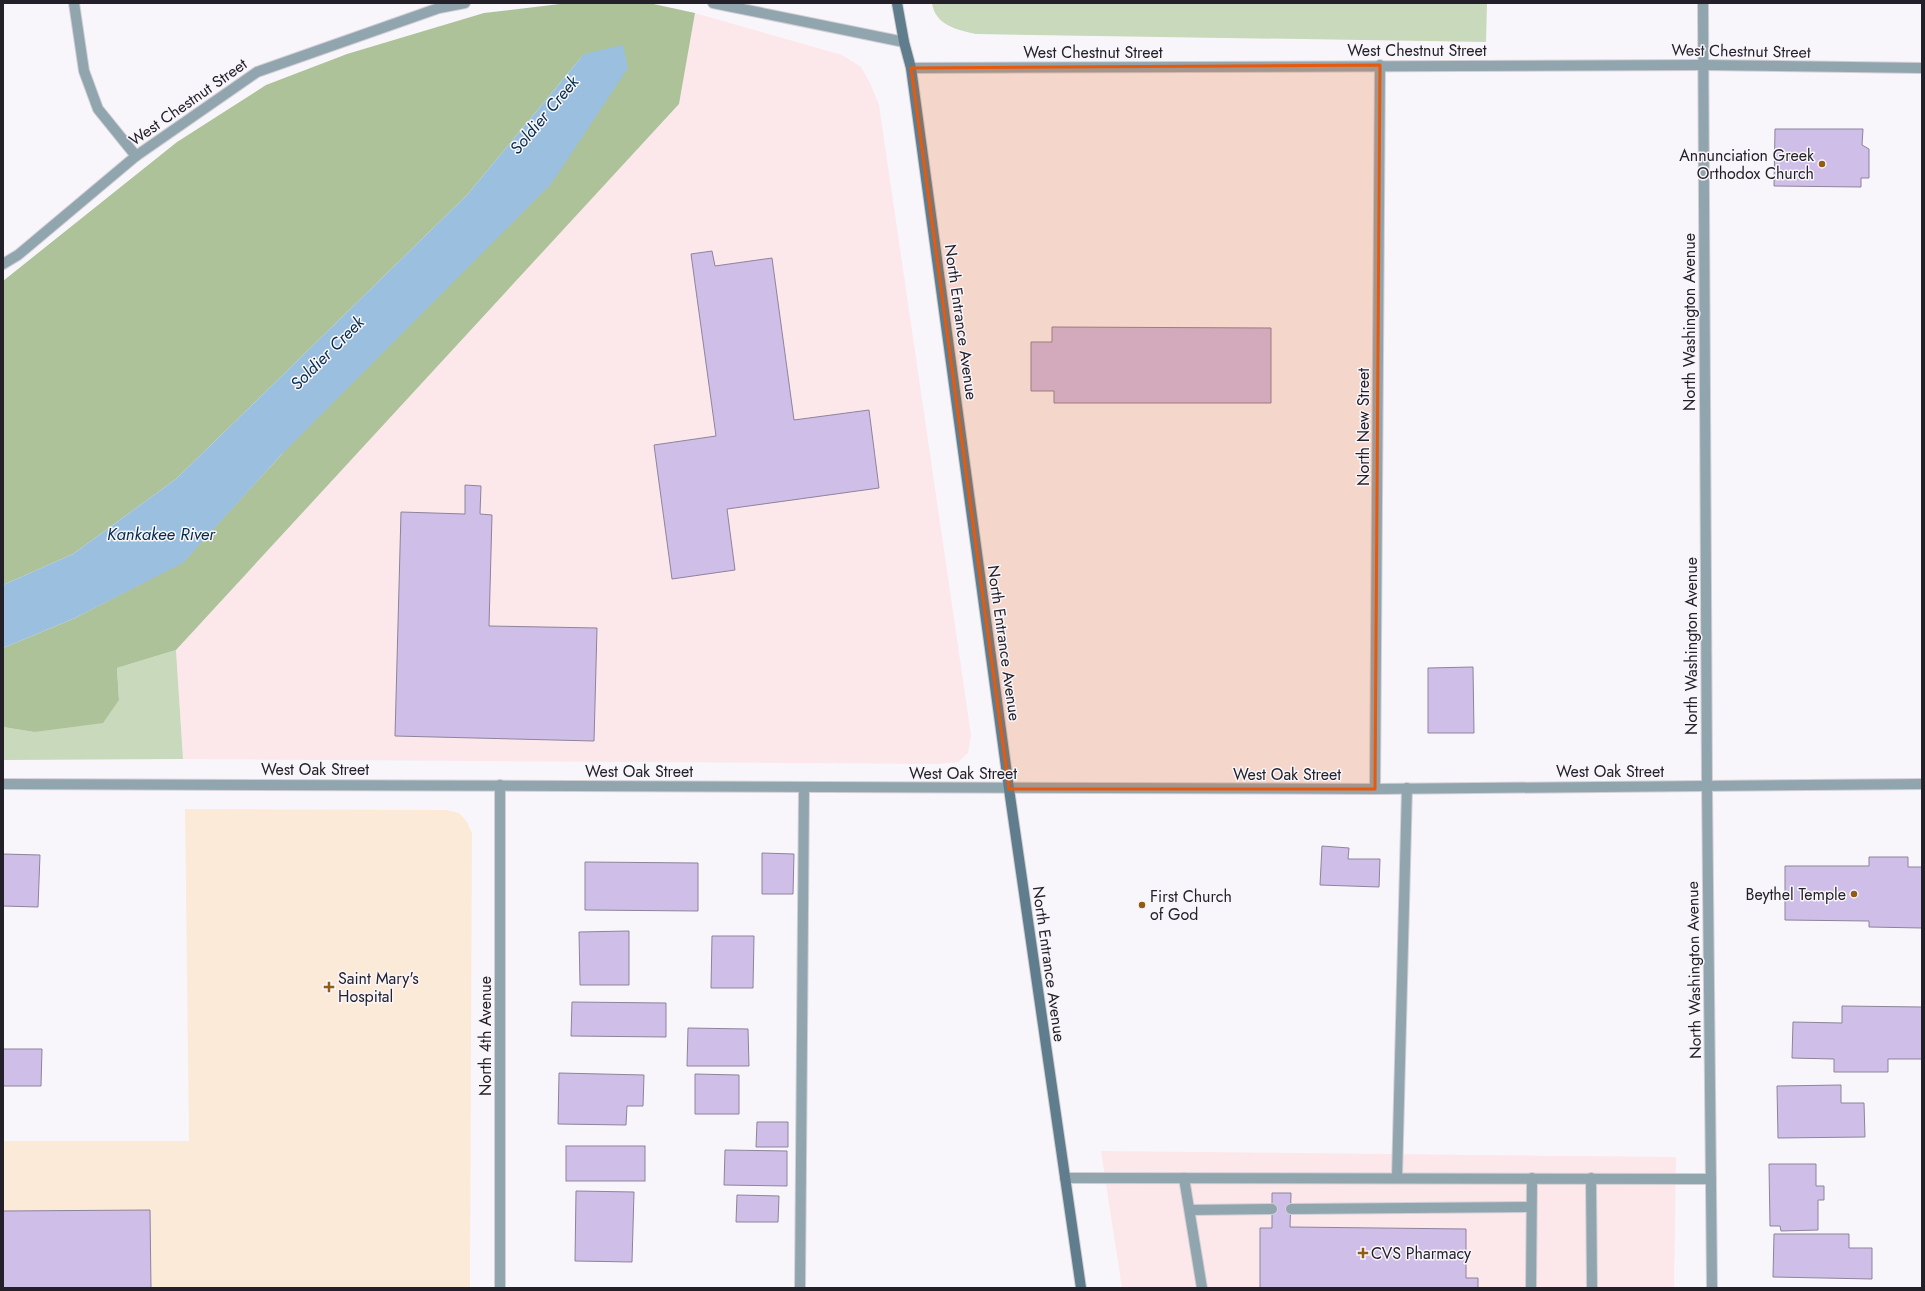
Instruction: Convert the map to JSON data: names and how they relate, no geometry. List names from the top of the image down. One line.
{"streets":{"main road":["North Entrance Avenue"],"street":["West Chestnut Street","North Washington Avenue","North New Street","West Oak Street","North 4th Avenue"]},"crossings":[["West Chestnut Street","North Entrance Avenue"],["West Chestnut Street","North Washington Avenue"],["West Chestnut Street","North New Street"],["North Entrance Avenue","West Oak Street"],["North Washington Avenue","West Oak Street"],["North New Street","West Oak Street"],["West Oak Street","North 4th Avenue"]],"water":["Soldier Creek","Kankakee River"],"places":{"other":["Annunciation Greek Orthodox Church","Beythel Temple","First Church of God"],"health":["Saint Mary's Hospital","CVS Pharmacy"]}}
